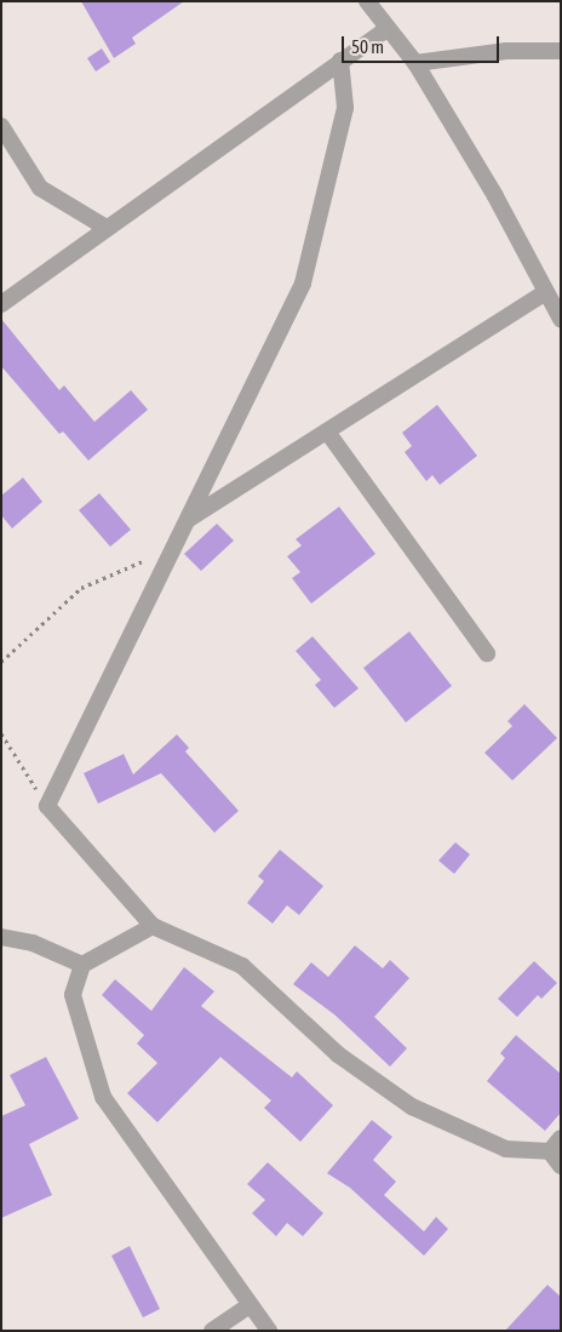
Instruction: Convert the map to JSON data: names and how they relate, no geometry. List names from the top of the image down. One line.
{"scale_bar":"50 m"}
